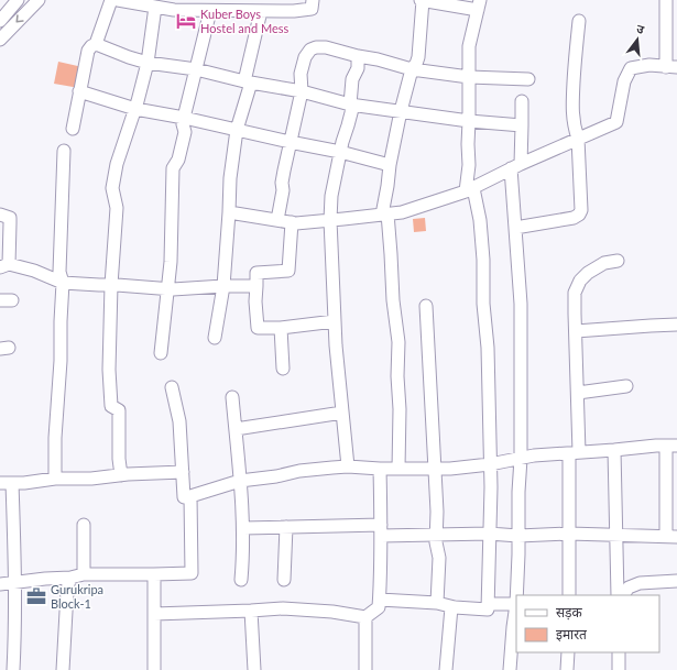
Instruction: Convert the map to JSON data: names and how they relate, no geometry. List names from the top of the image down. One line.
{"places":{"hotel":["Kuber Boys Hostel and Mess"],"office":["Gurukripa Block-1"]},"legend":["सड़क","इमारत"],"north":"top"}
